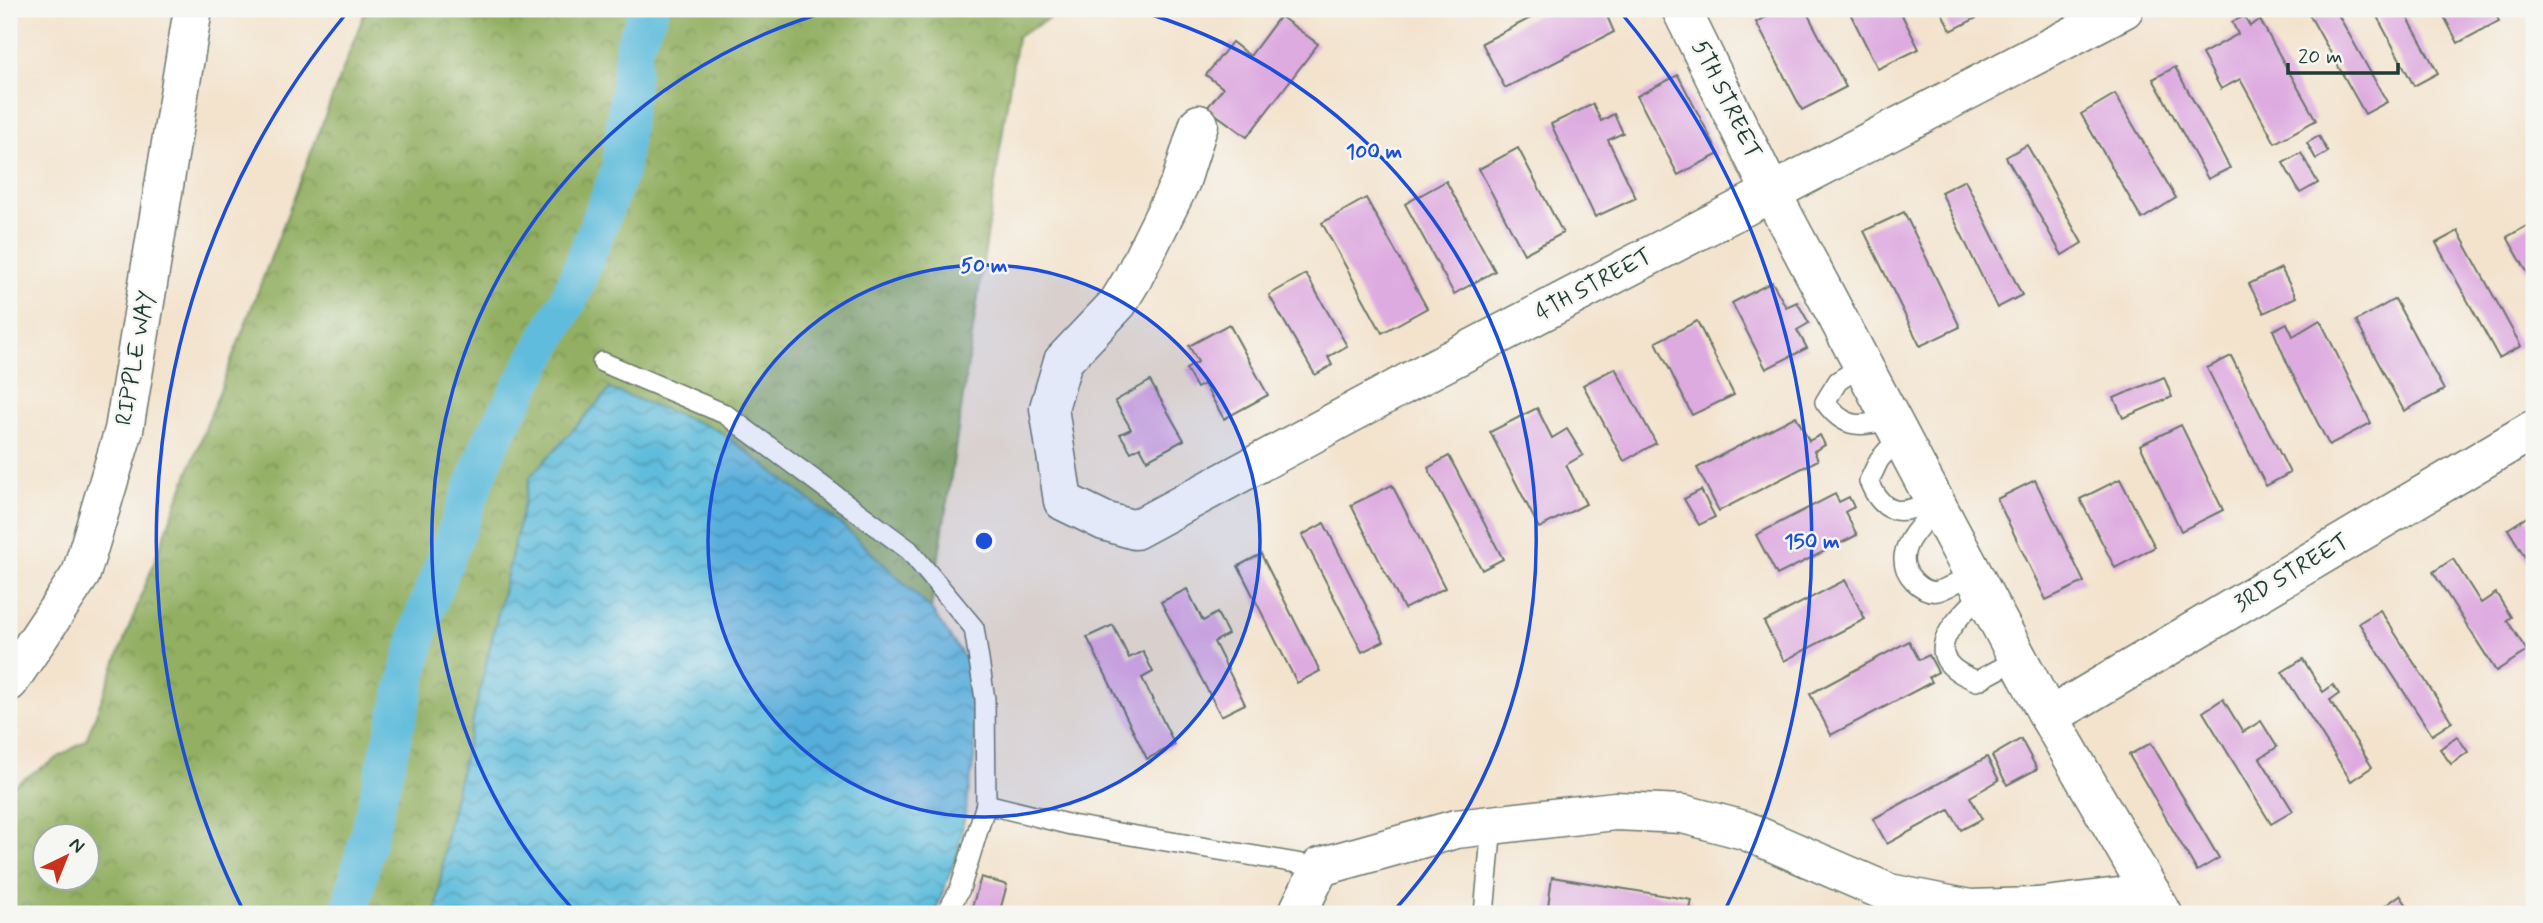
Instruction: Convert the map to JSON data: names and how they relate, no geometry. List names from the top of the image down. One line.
{"streets":{"street":["5TH STREET","4TH STREET","RIPPLE WAY","3RD STREET"]},"crossings":[["5TH STREET","4TH STREET"],["5TH STREET","3RD STREET"]],"scale_bar":"20 m","north":"top right","rings":["100 m","50 m","150 m"]}
